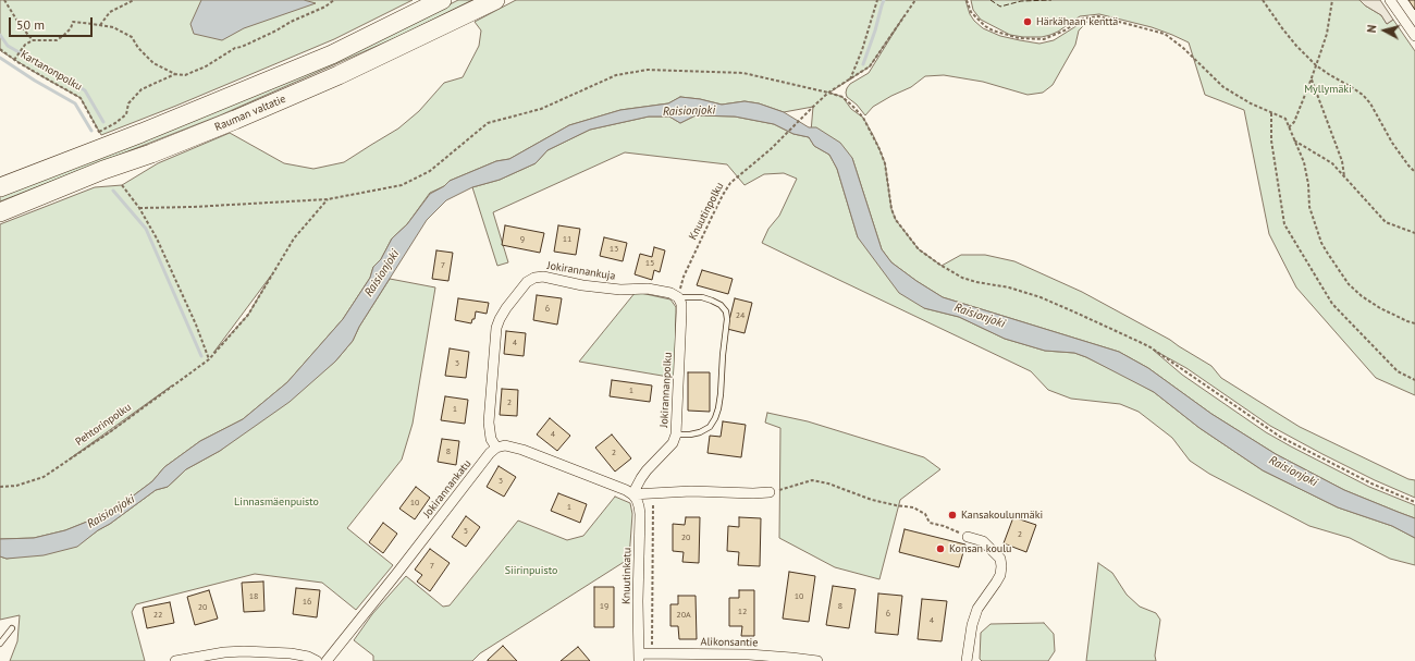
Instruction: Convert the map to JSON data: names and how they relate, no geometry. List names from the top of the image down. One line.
{"streets":{"highway":["Rauman valtatie"],"street":["Jokirannankuja","Jokirannanpolku","Jokirannankatu","Knuutinkatu","Alikonsantie"],"path":["Kartanonpolku","Knuutinpolku","Pehtorinpolku"]},"crossings":[["Knuutinpolku","Jokirannankuja"],["Knuutinpolku","Jokirannanpolku"],["Jokirannankuja","Jokirannanpolku"],["Jokirannankuja","Jokirannankatu"],["Jokirannanpolku","Knuutinkatu"],["Knuutinkatu","Alikonsantie"]],"water":["Raisionjoki"],"parks":["Myllymäki","Linnasmäenpuisto","Siirinpuisto"],"places":["Härkähaan kenttä","Kansakoulunmäki","Konsan koulu"],"house_numbers":["9","11","13","15","7","6","24","4","3","1","2","1","4","8","2","3","10","1","5","2","20","7","18","10","16","19","8","20","12","6","22","20A","4"],"scale_bar":"50 m","north":"left"}
